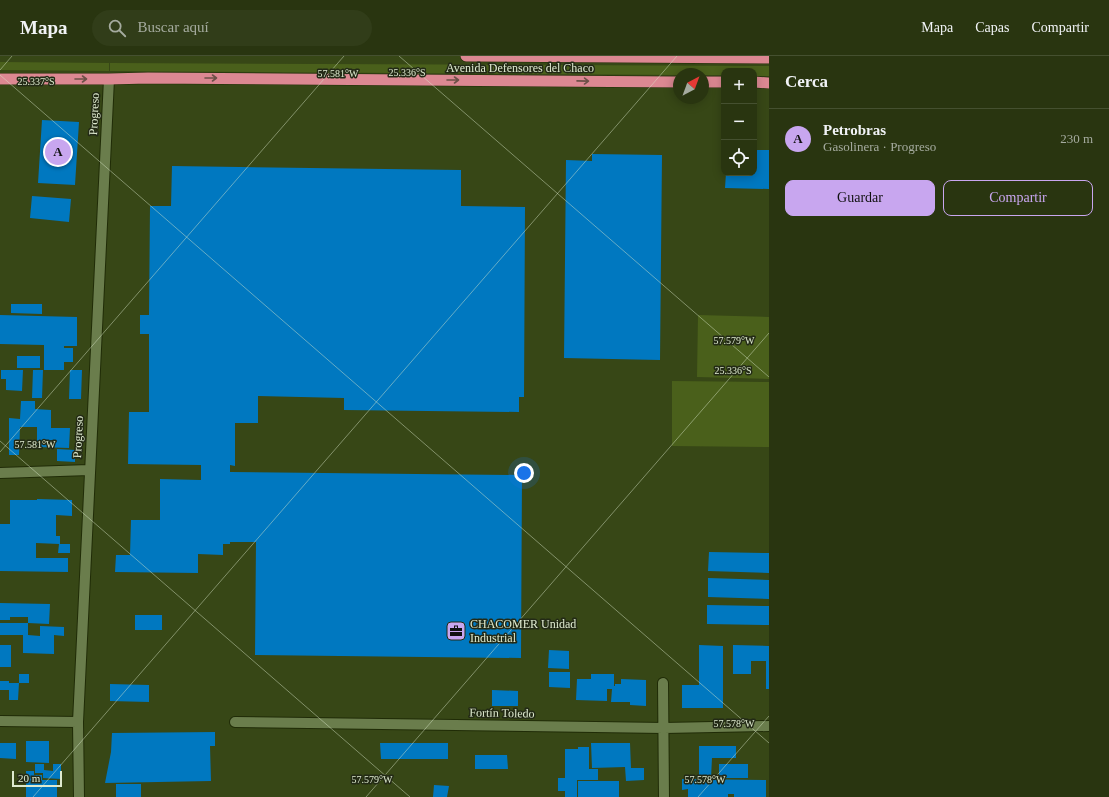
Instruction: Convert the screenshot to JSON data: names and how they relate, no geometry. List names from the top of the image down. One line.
{"streets":{"highway":["Avenida Defensores del Chaco"],"street":["Progreso","Fortín Toledo"]},"crossings":[["Avenida Defensores del Chaco","Progreso"]],"places":{"office":["CHACOMER Unidad Industrial"]},"scale_bar":"20 m","north":"top right","page":{"header":"Mapa","search":"Buscar aquí","nav":["Mapa","Capas","Compartir"],"heading":"Cerca","map_buttons":["+","−"],"list":[{"mark":"A","name":"Petrobras","note":"Gasolinera · Progreso","value":"230 m"}],"pins":"A","buttons":["Guardar","Compartir"],"scale":"20 m"},"coordinates":["25.336°S","57.581°W","25.337°S","57.579°W","57.578°W"]}
